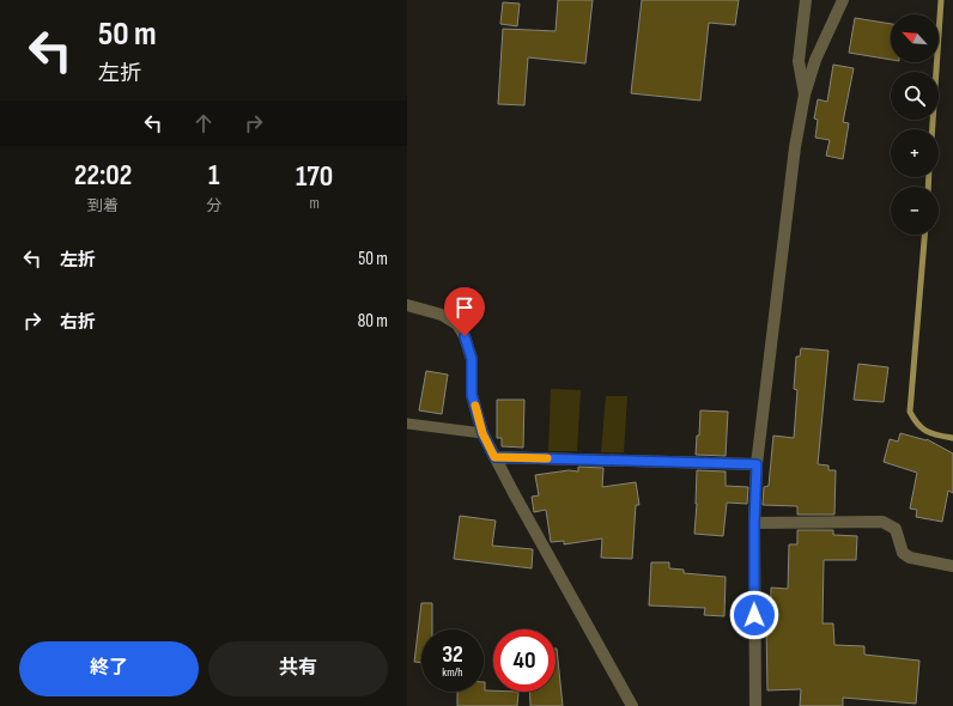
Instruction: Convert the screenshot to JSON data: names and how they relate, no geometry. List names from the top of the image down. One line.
{"north":"top left","page":{"turn":["50 m","左折"],"map_buttons":["+","−"],"eta":["22:02","到着","1","分","170","m"],"list":[{"name":"左折","value":"50 m"},{"name":"右折","value":"80 m"}],"speed":"32 km/h","limit":"40","buttons":["終了","共有"]}}
